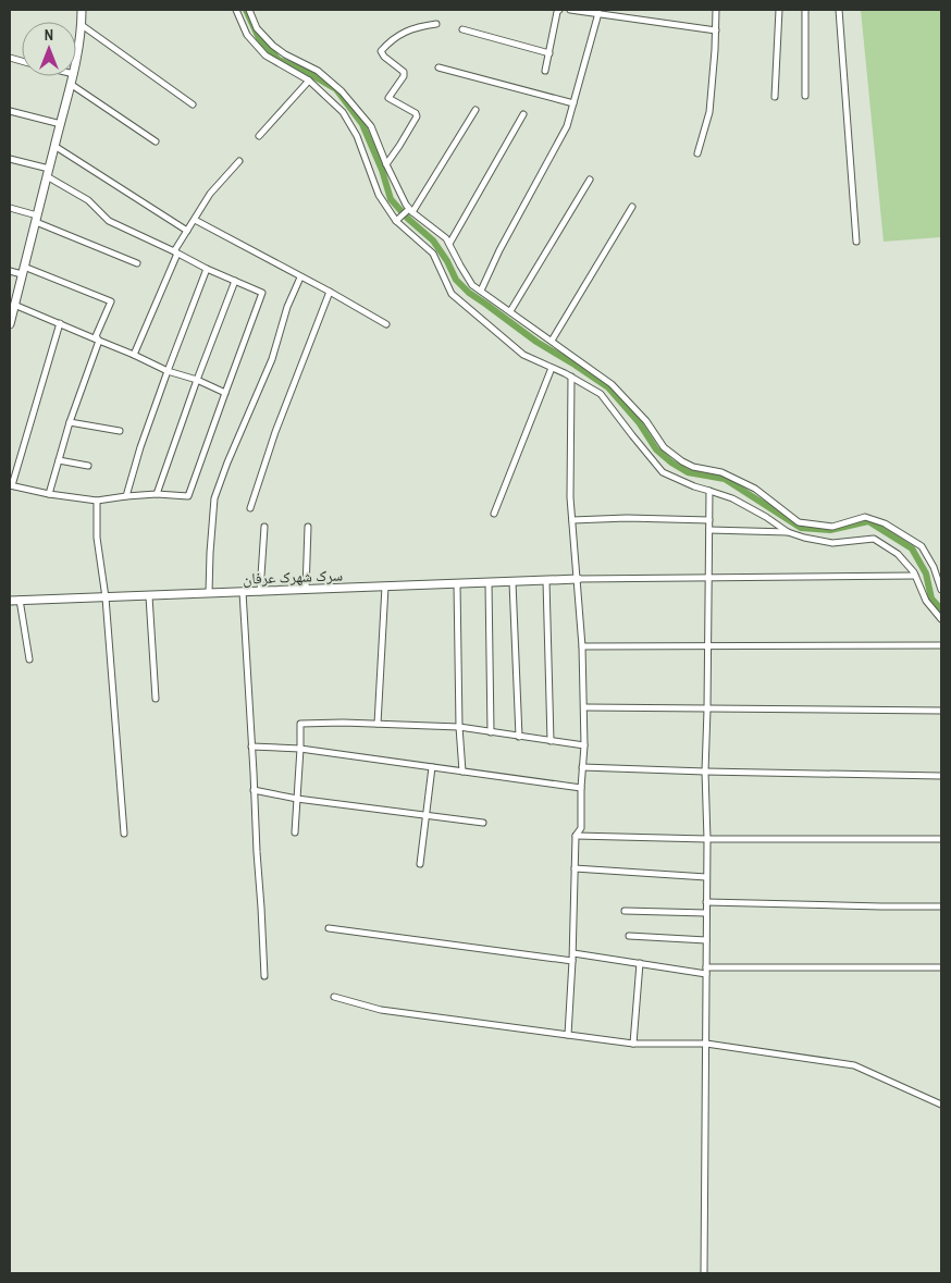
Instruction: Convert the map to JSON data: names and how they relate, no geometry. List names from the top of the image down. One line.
{"streets":{"street":["سرک شهرک عرفان"]},"north":"top"}
